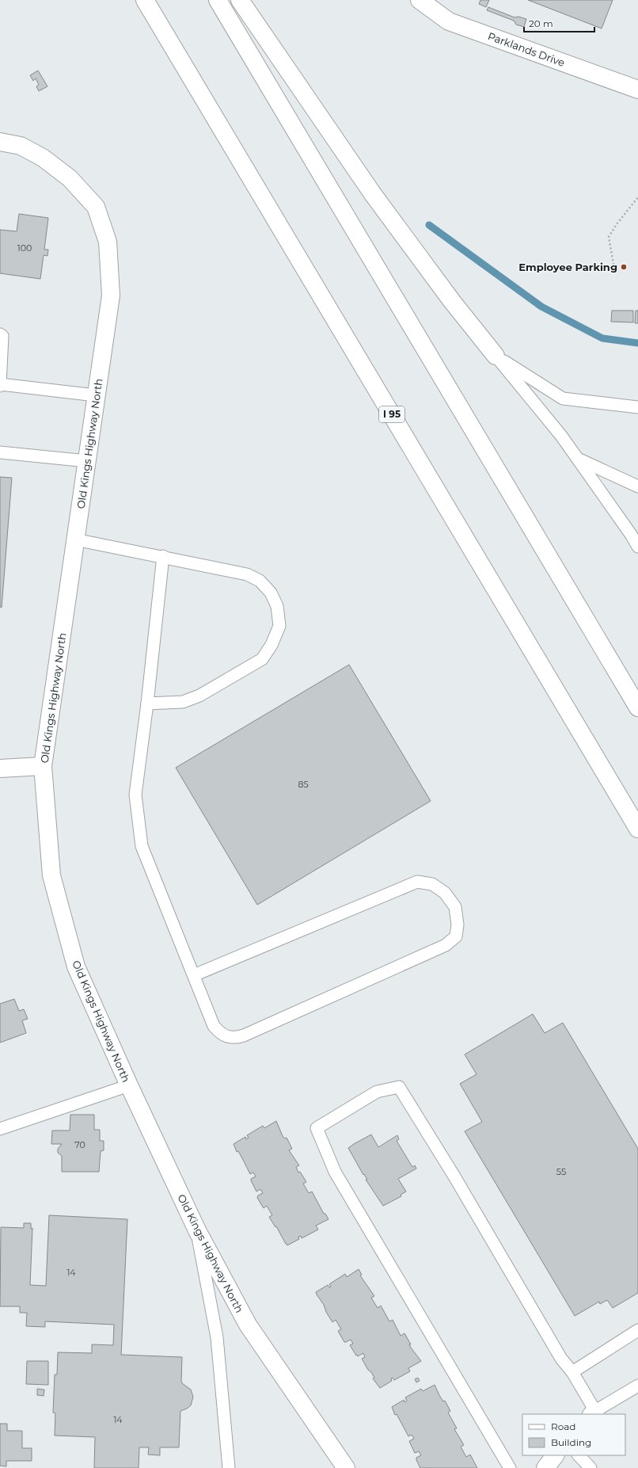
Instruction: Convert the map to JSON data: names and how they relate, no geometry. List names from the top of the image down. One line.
{"streets":{"main road":["Parklands Drive","I 95","Old Kings Highway North"]},"places":["Employee Parking"],"house_numbers":["100","85","70","55","14","14"],"legend":["Road","Building"],"scale_bar":"20 m"}
